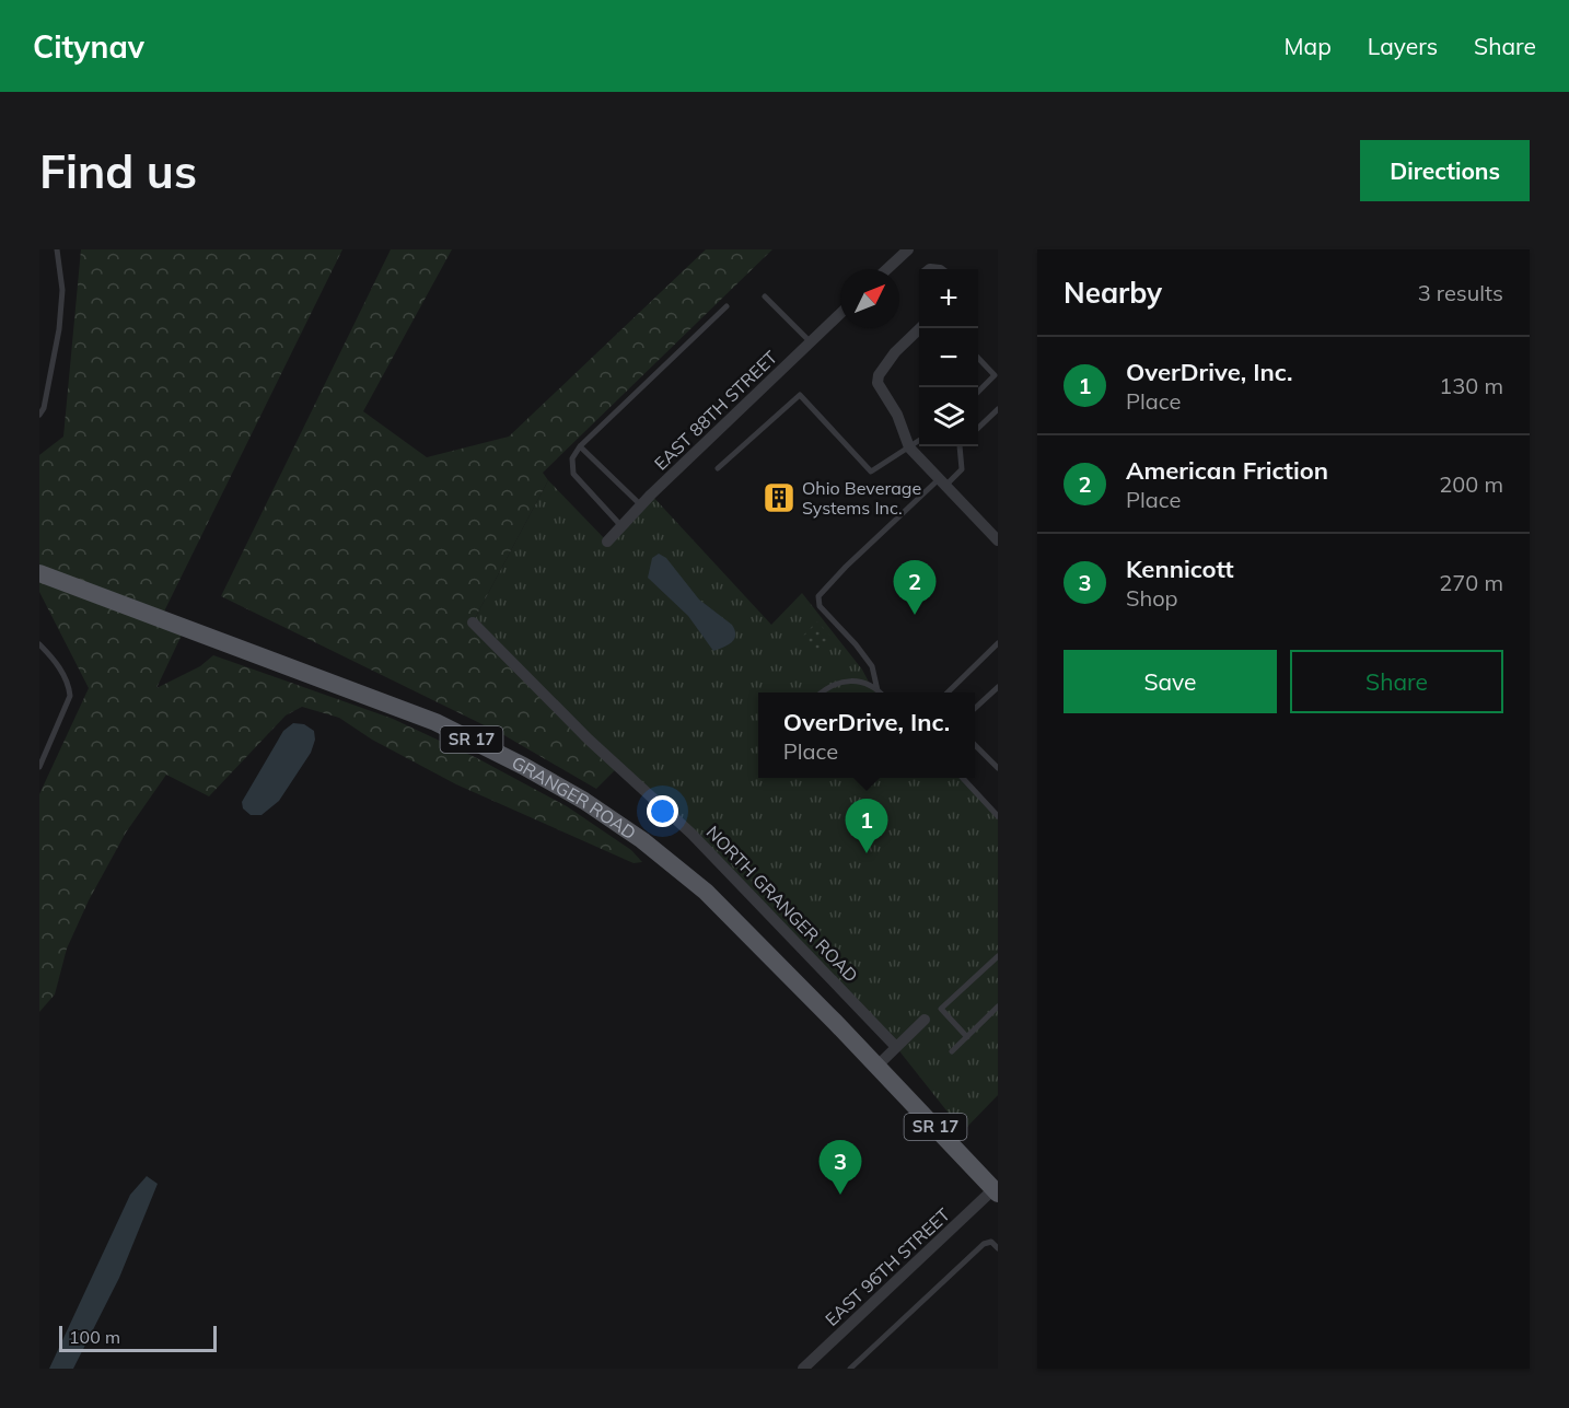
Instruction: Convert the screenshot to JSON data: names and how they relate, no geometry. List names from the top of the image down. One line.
{"streets":{"main road":["SR 17","GRANGER ROAD"],"street":["EAST 88TH STREET","NORTH GRANGER ROAD","EAST 96TH STREET"]},"crossings":[["GRANGER ROAD","EAST 96TH STREET"]],"places":{"building":["Ohio Beverage Systems Inc."]},"scale_bar":"100 m","north":"top right","page":{"header":"Citynav","nav":["Map","Layers","Share"],"buttons":["Directions",["Save","Share"]],"title":"Find us","heading":["Nearby","3 results"],"map_buttons":["+","−"],"list":[{"mark":"1","name":"OverDrive, Inc.","note":"Place","value":"130 m"},{"mark":"2","name":"American Friction","note":"Place","value":"200 m"},{"mark":"3","name":"Kennicott","note":"Shop","value":"270 m"}],"pins":["2","1","3"],"popup":["OverDrive, Inc.","Place"],"scale":"100 m"}}
